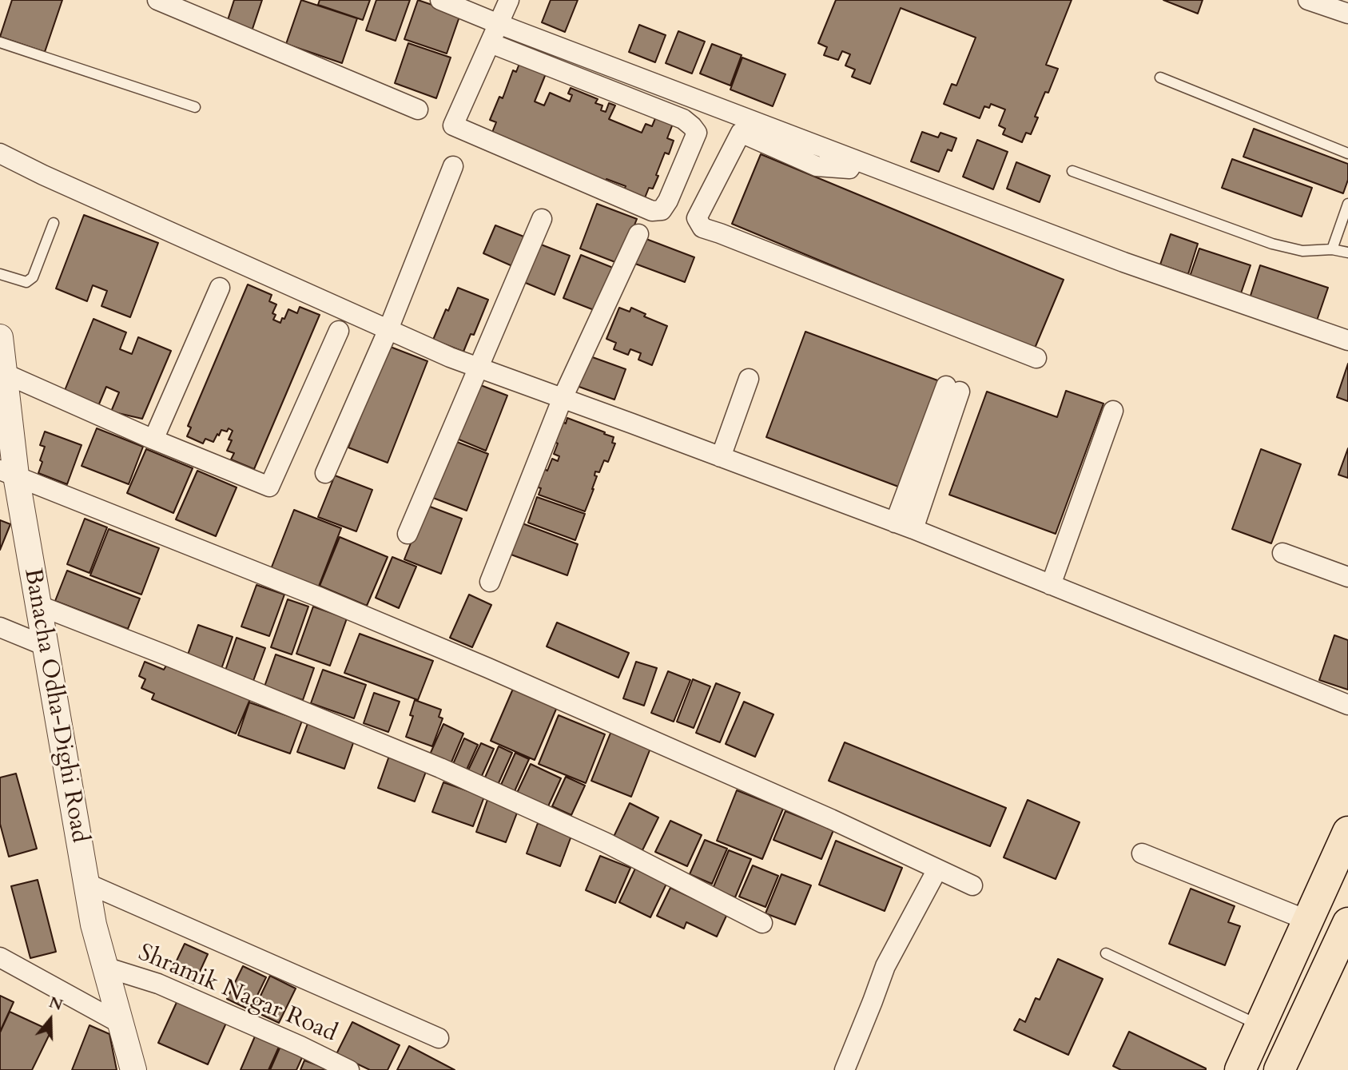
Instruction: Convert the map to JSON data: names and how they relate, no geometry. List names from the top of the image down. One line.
{"streets":{"street":["Banacha Odha-Dighi Road","Shramik Nagar Road"]},"crossings":[["Banacha Odha-Dighi Road","Shramik Nagar Road"]],"north":"top"}
